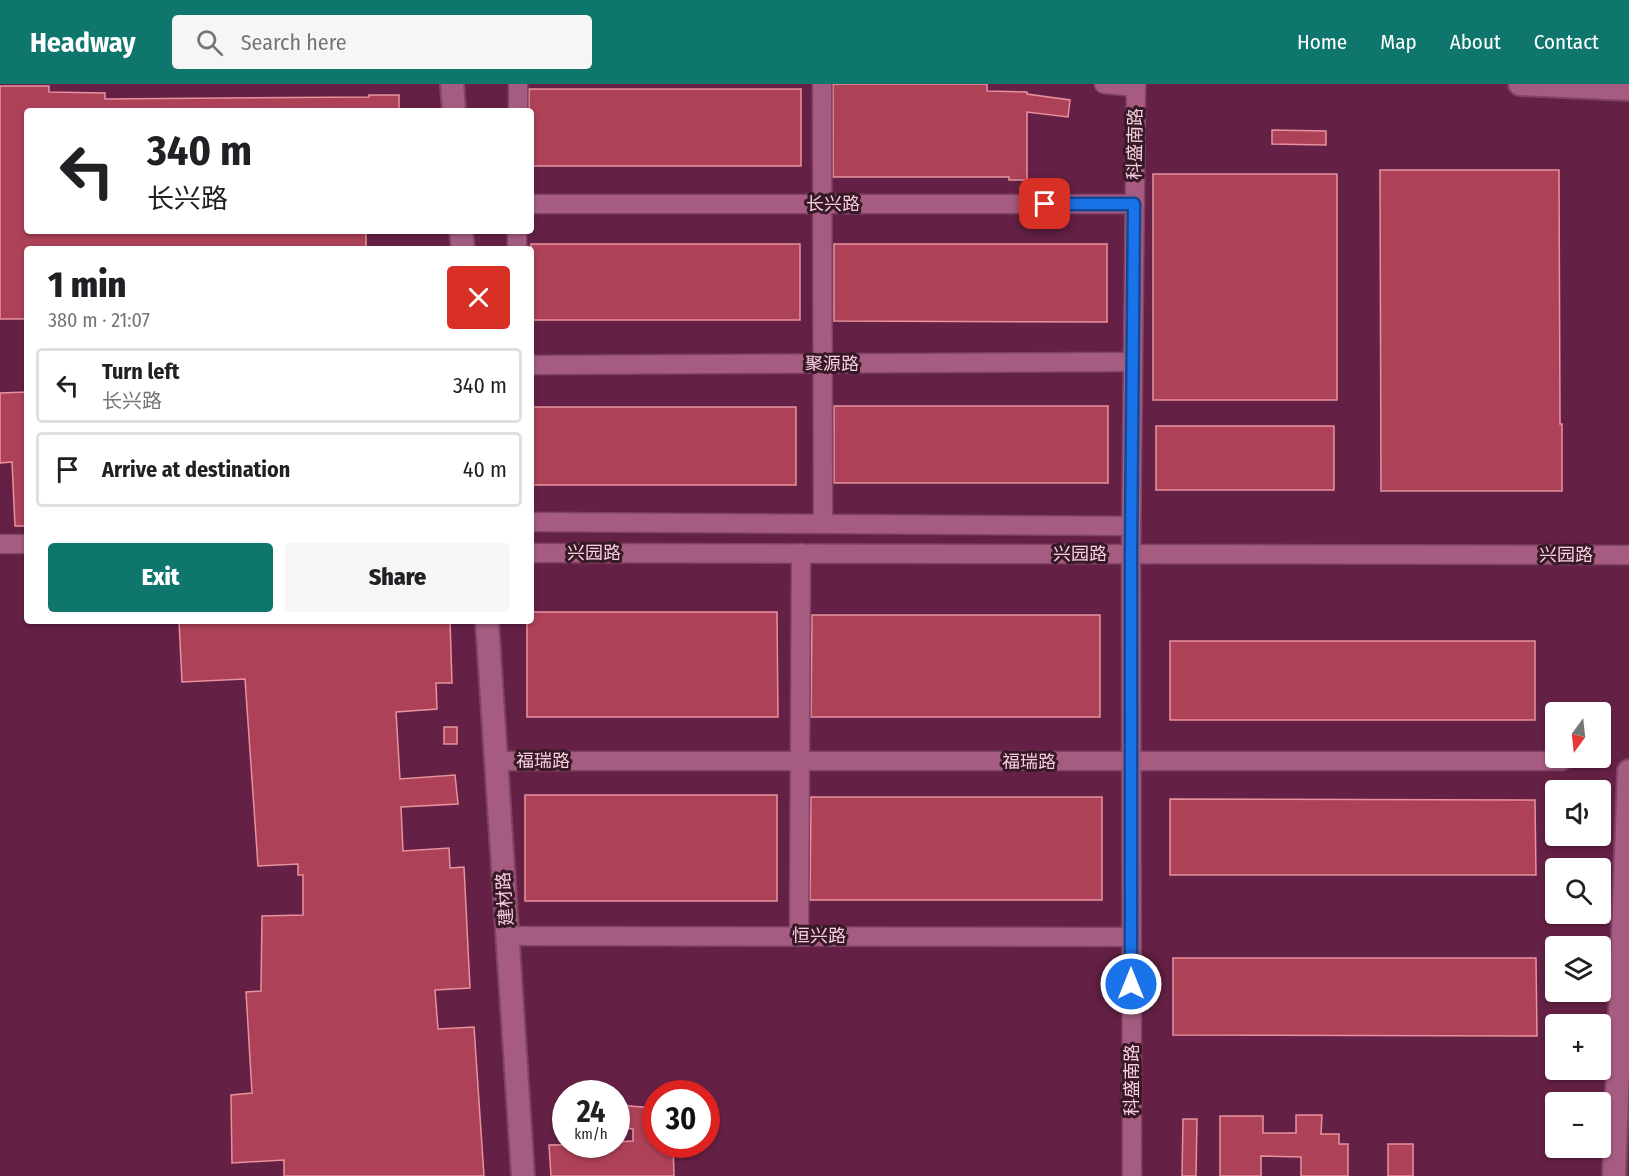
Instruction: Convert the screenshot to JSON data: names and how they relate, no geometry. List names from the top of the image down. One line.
{"streets":{"street":["科盛南路","长兴路","聚源路","兴园路","福瑞路","建材路","恒兴路"]},"crossings":[["科盛南路","长兴路"],["科盛南路","聚源路"],["科盛南路","兴园路"],["科盛南路","福瑞路"],["科盛南路","恒兴路"],["福瑞路","建材路"],["建材路","恒兴路"]],"north":"bottom","page":{"header":"Headway","search":"Search here","nav":["Home","Map","About","Contact"],"turn":["340 m","长兴路"],"heading":["1 min","380 m · 21:07"],"list":[{"name":"Turn left","note":"长兴路","value":"340 m"},{"name":"Arrive at destination","value":"40 m"}],"buttons":["Exit","Share"],"map_buttons":["+","−"],"speed":"24 km/h","limit":"30"}}
